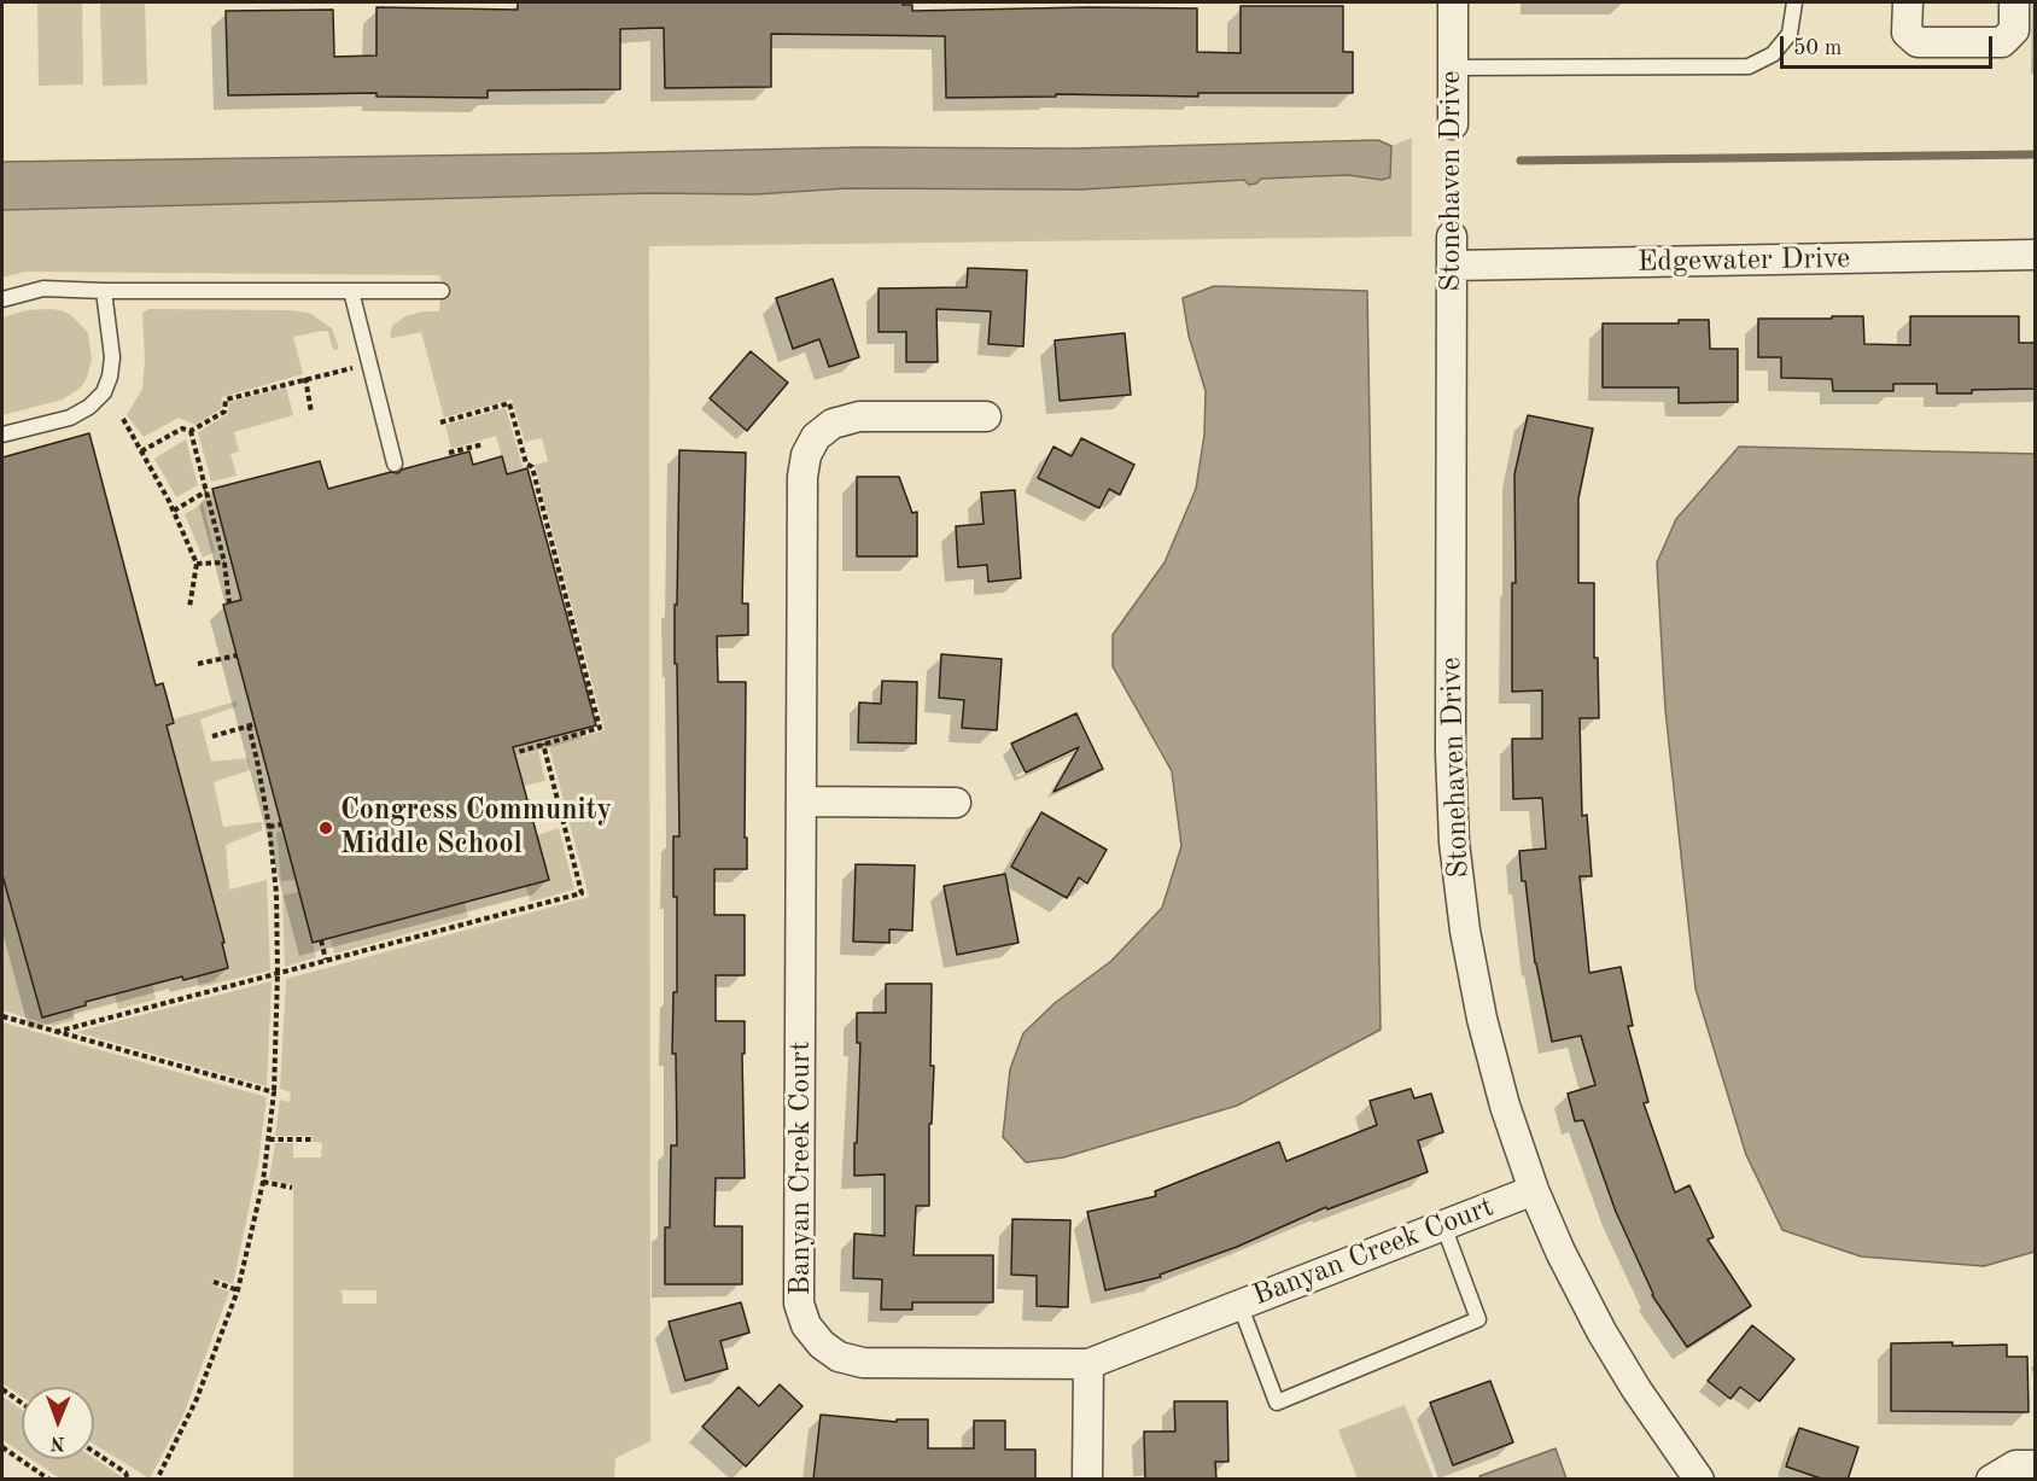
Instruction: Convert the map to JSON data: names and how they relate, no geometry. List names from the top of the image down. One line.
{"streets":{"street":["Stonehaven Drive","Edgewater Drive","Banyan Creek Court"]},"crossings":[["Stonehaven Drive","Edgewater Drive"],["Stonehaven Drive","Banyan Creek Court"]],"places":["Congress Community Middle School"],"scale_bar":"50 m","north":"bottom"}
